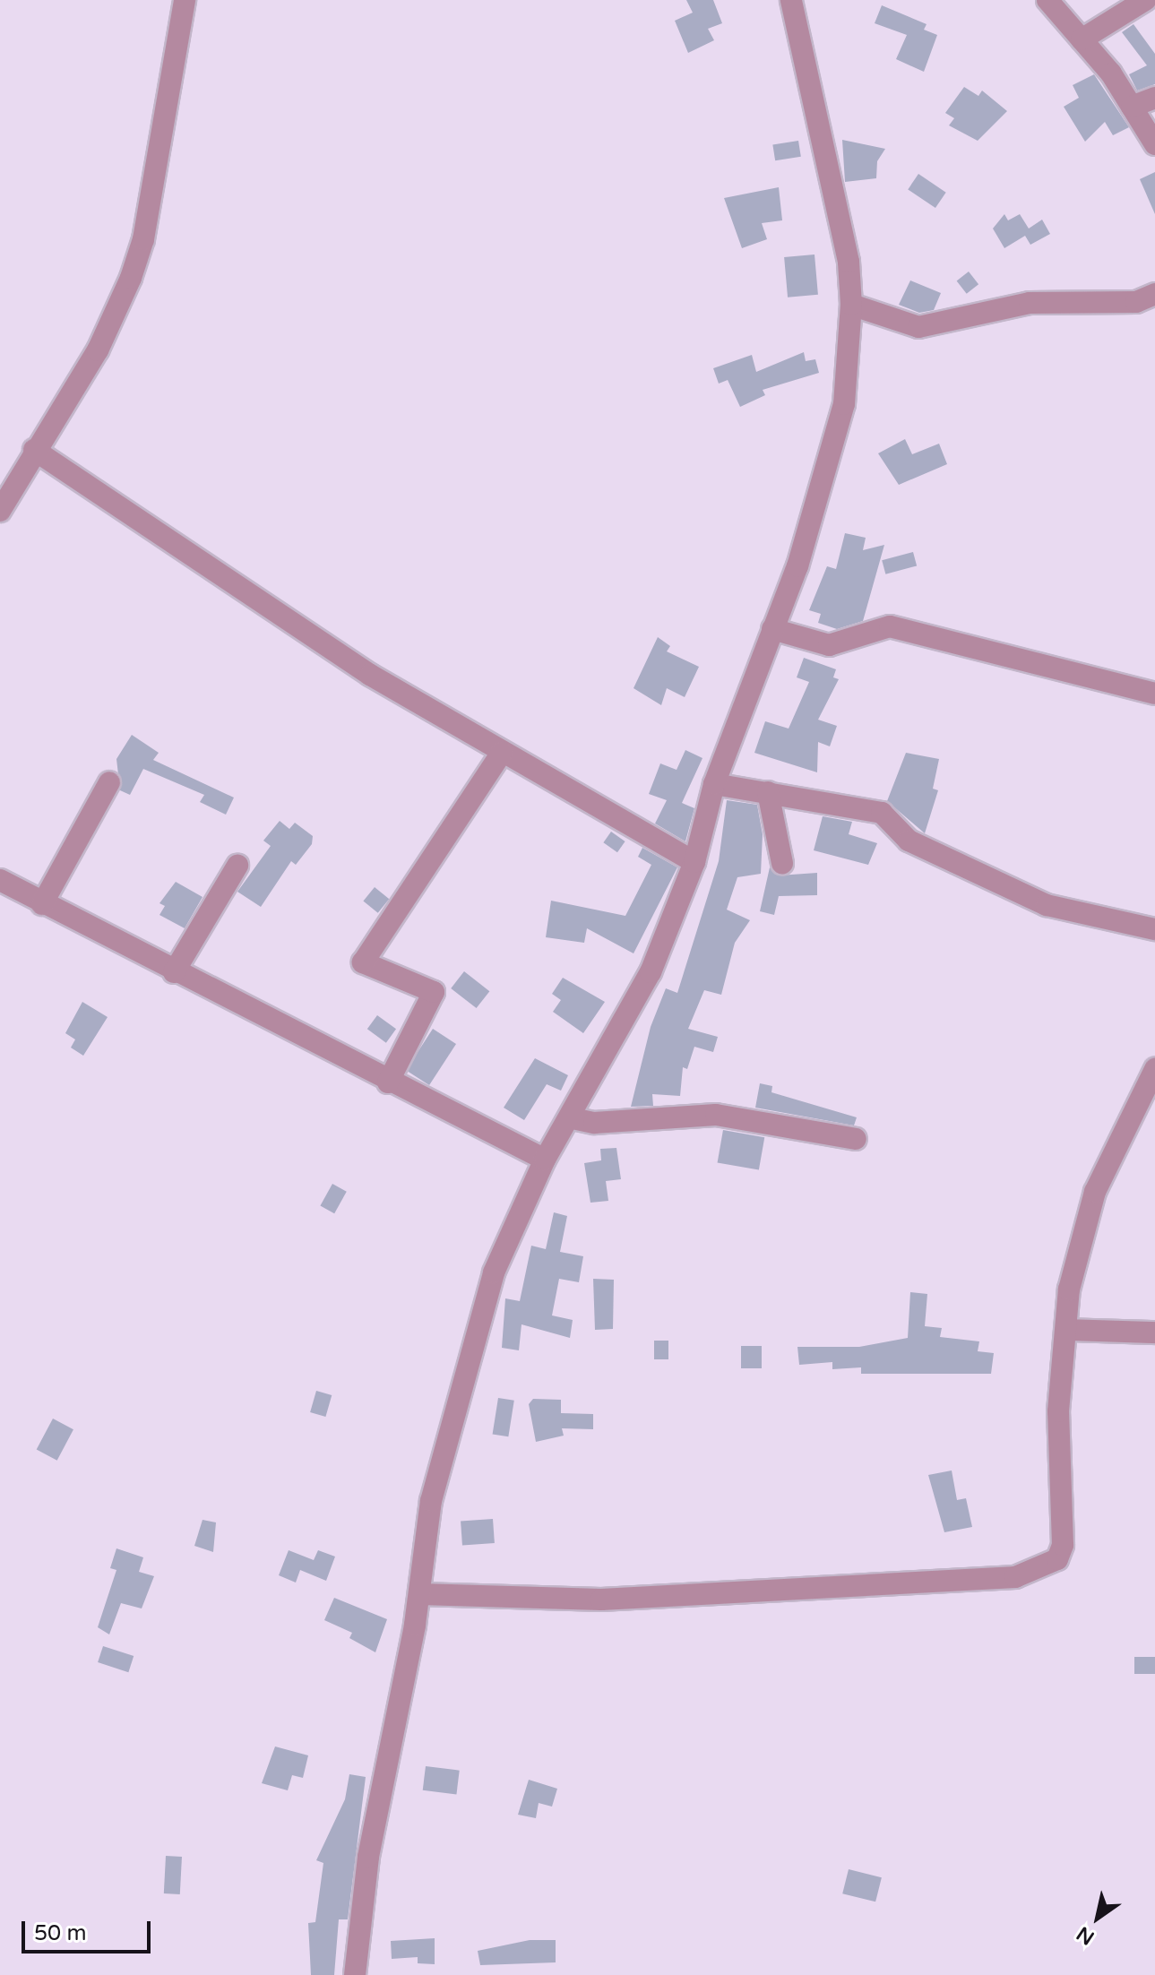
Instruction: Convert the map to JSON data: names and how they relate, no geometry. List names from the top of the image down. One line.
{"scale_bar":"50 m","north":"bottom left"}
